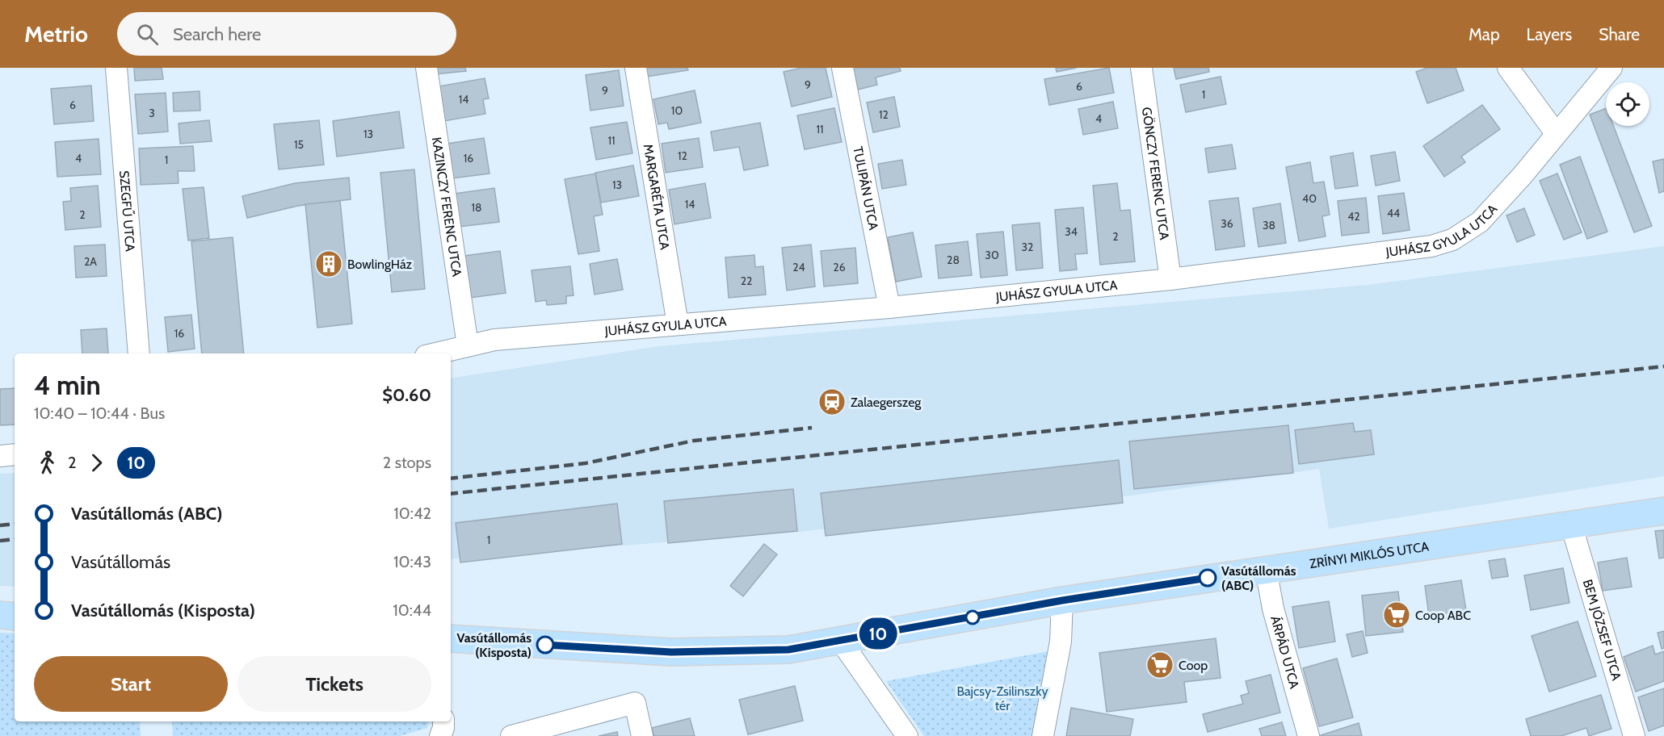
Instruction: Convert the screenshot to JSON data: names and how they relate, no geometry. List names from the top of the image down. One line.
{"streets":{"main road":["ZRÍNYI MIKLÓS UTCA"],"street":["GÖNCZY FERENC UTCA","TULIPÁN UTCA","MARGARÉTA UTCA","KAZINCZY FERENC UTCA","SZEGFŰ UTCA","JUHÁSZ GYULA UTCA","BEM JÓZSEF UTCA","ÁRPÁD UTCA"]},"crossings":[["GÖNCZY FERENC UTCA","JUHÁSZ GYULA UTCA"],["TULIPÁN UTCA","JUHÁSZ GYULA UTCA"],["MARGARÉTA UTCA","JUHÁSZ GYULA UTCA"],["KAZINCZY FERENC UTCA","JUHÁSZ GYULA UTCA"],["ZRÍNYI MIKLÓS UTCA","BEM JÓZSEF UTCA"],["ZRÍNYI MIKLÓS UTCA","ÁRPÁD UTCA"]],"parks":["Bajcsy-Zsilinszky tér"],"places":{"building":["BowlingHáz"],"station":["Zalaegerszeg"],"other":["Vasútállomás (ABC)","Vasútállomás (Kisposta)"],"supermarket":["Coop ABC","Coop"]},"lines":["bus line 10"],"house_numbers":["9","6","9","1","14","6","10","3","12","4","11","13","11","15","12","4","16","1","13","40","14","18","44","2","42","36","38","34","2","32","30","28","2A","24","26","22","16","1"],"page":{"header":"Metrio","search":"Search here","nav":["Map","Layers","Share"],"on_map":"10","heading":["4 min","10:40 – 10:44 · Bus","$0.60"],"legs":["2","10","2 stops"],"list":[{"name":"Vasútállomás (ABC)","value":"10:42"},{"name":"Vasútállomás","value":"10:43"},{"name":"Vasútállomás (Kisposta)","value":"10:44"}],"buttons":["Start","Tickets"]}}
